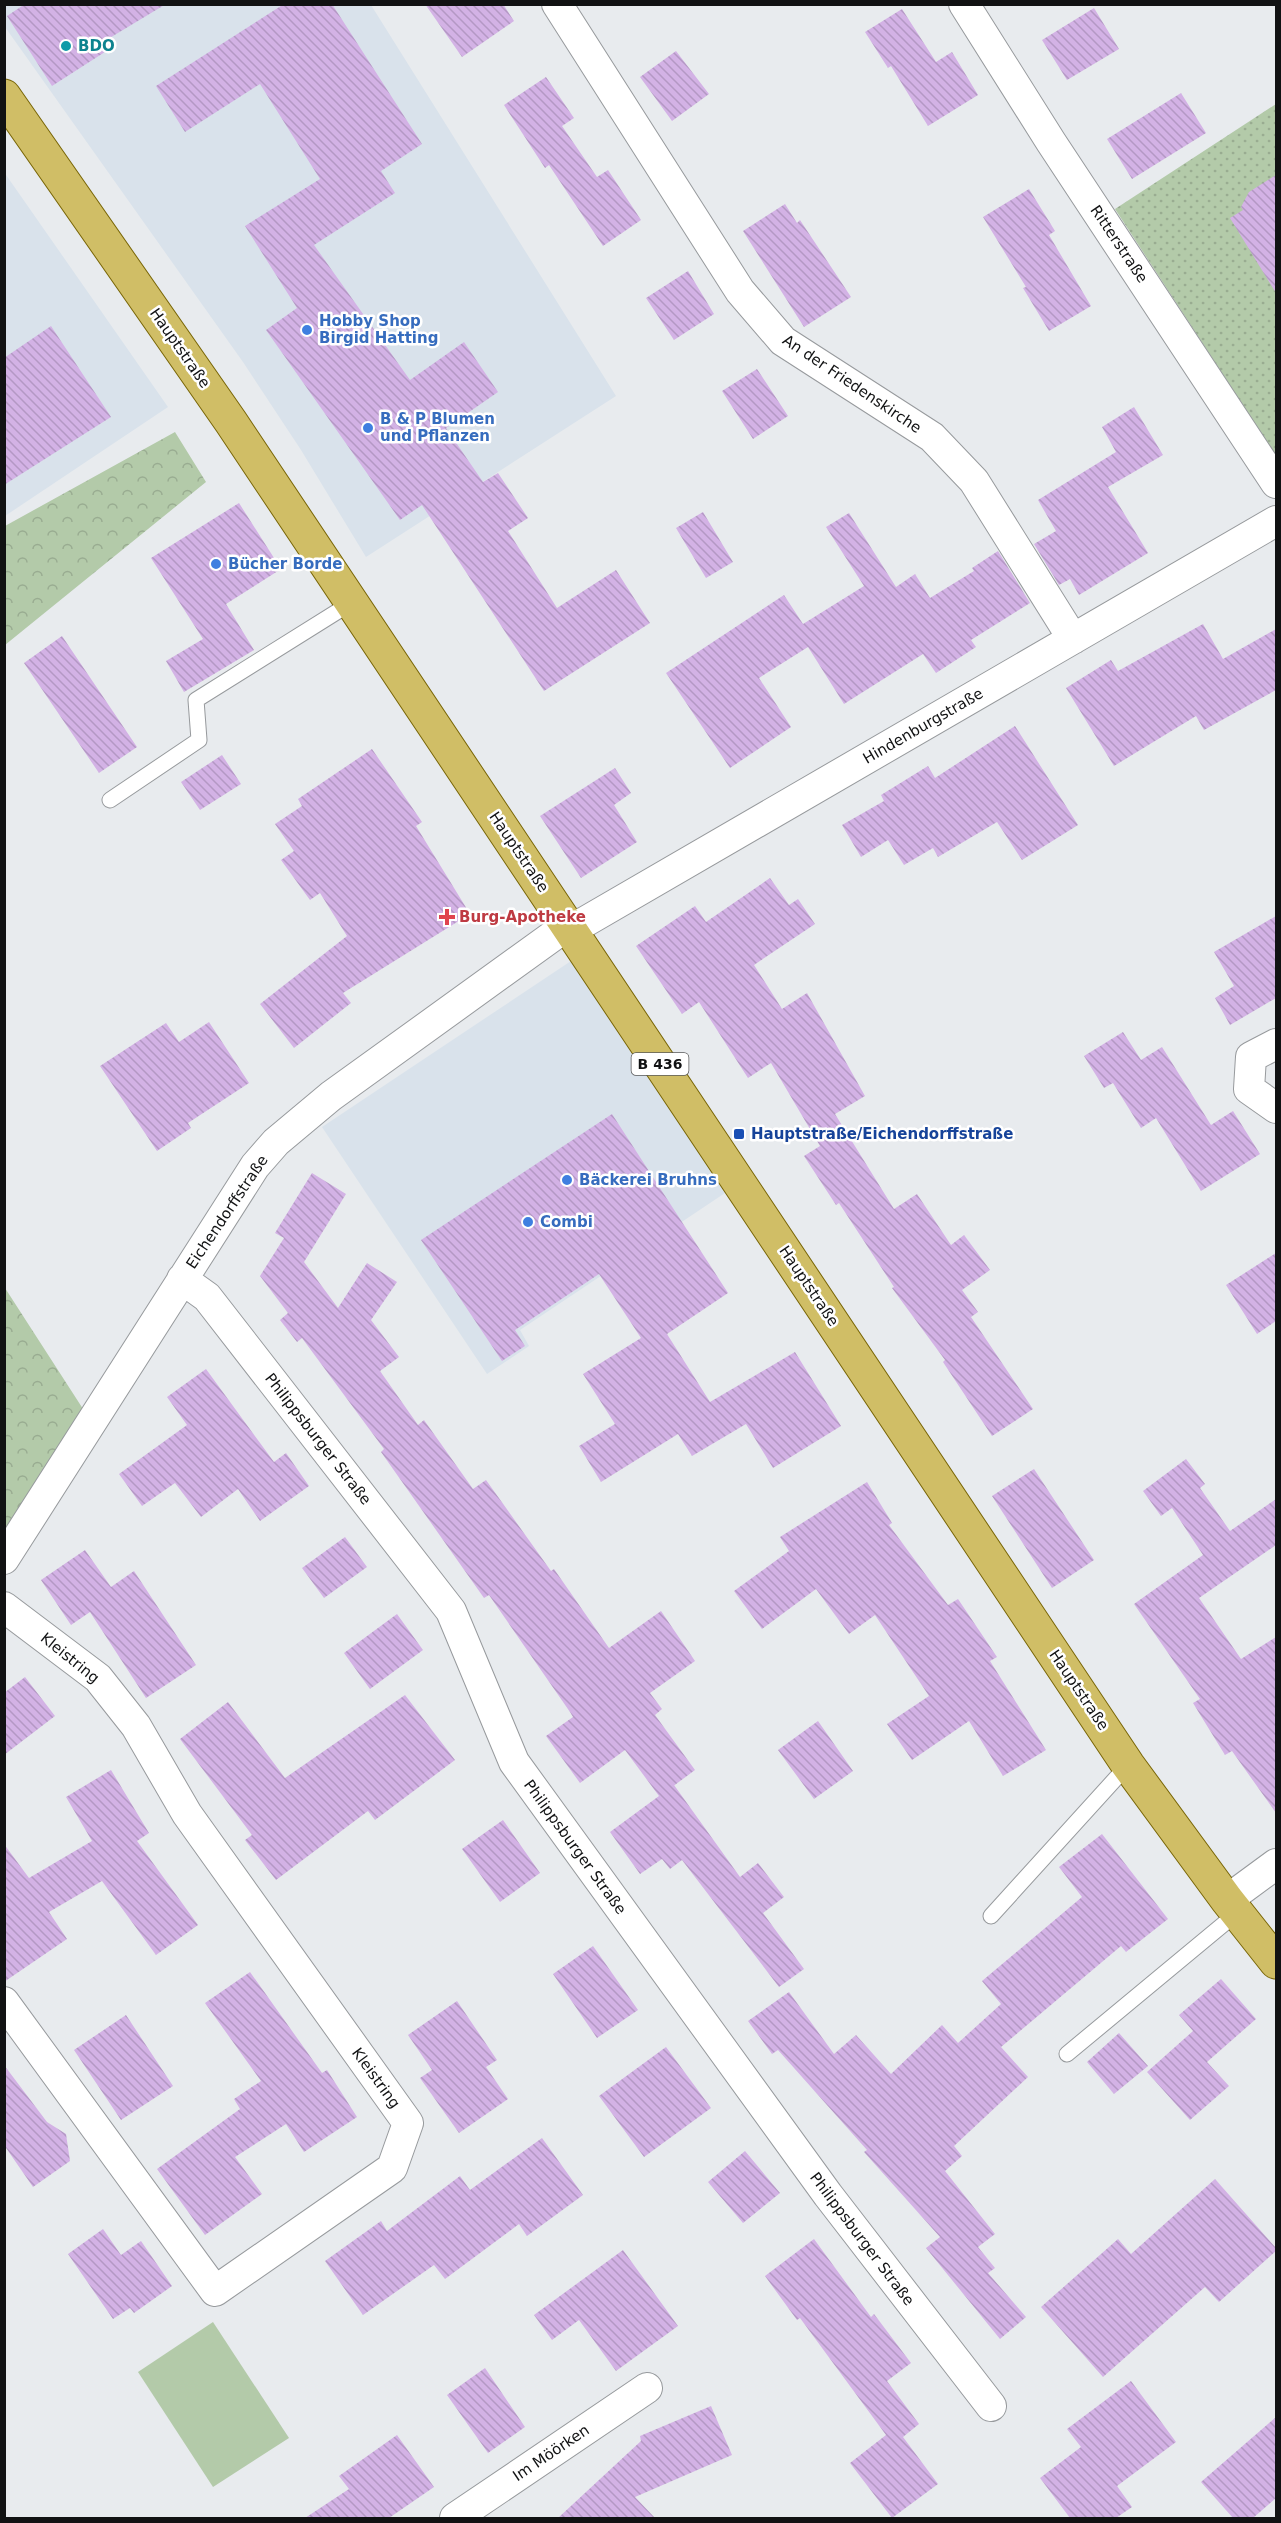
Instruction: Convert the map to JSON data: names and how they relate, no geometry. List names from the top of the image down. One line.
{"streets":{"main road":["Hauptstraße","B 436"],"street":["Ritterstraße","An der Friedenskirche","Hindenburgstraße","Eichendorffstraße","Philippsburger Straße","Kleistring","Im Möörken"]},"crossings":[["Hauptstraße","Hindenburgstraße"],["Hauptstraße","Eichendorffstraße"],["An der Friedenskirche","Hindenburgstraße"],["Hindenburgstraße","Eichendorffstraße"],["Eichendorffstraße","Philippsburger Straße"]],"places":{"other":["BDO","Hobby Shop Birgid Hatting","B & P Blumen und Pflanzen","Bücher Borde","Bäckerei Bruhns","Combi"],"health":["Burg-Apotheke"],"transit":["Hauptstraße/Eichendorffstraße"]}}
